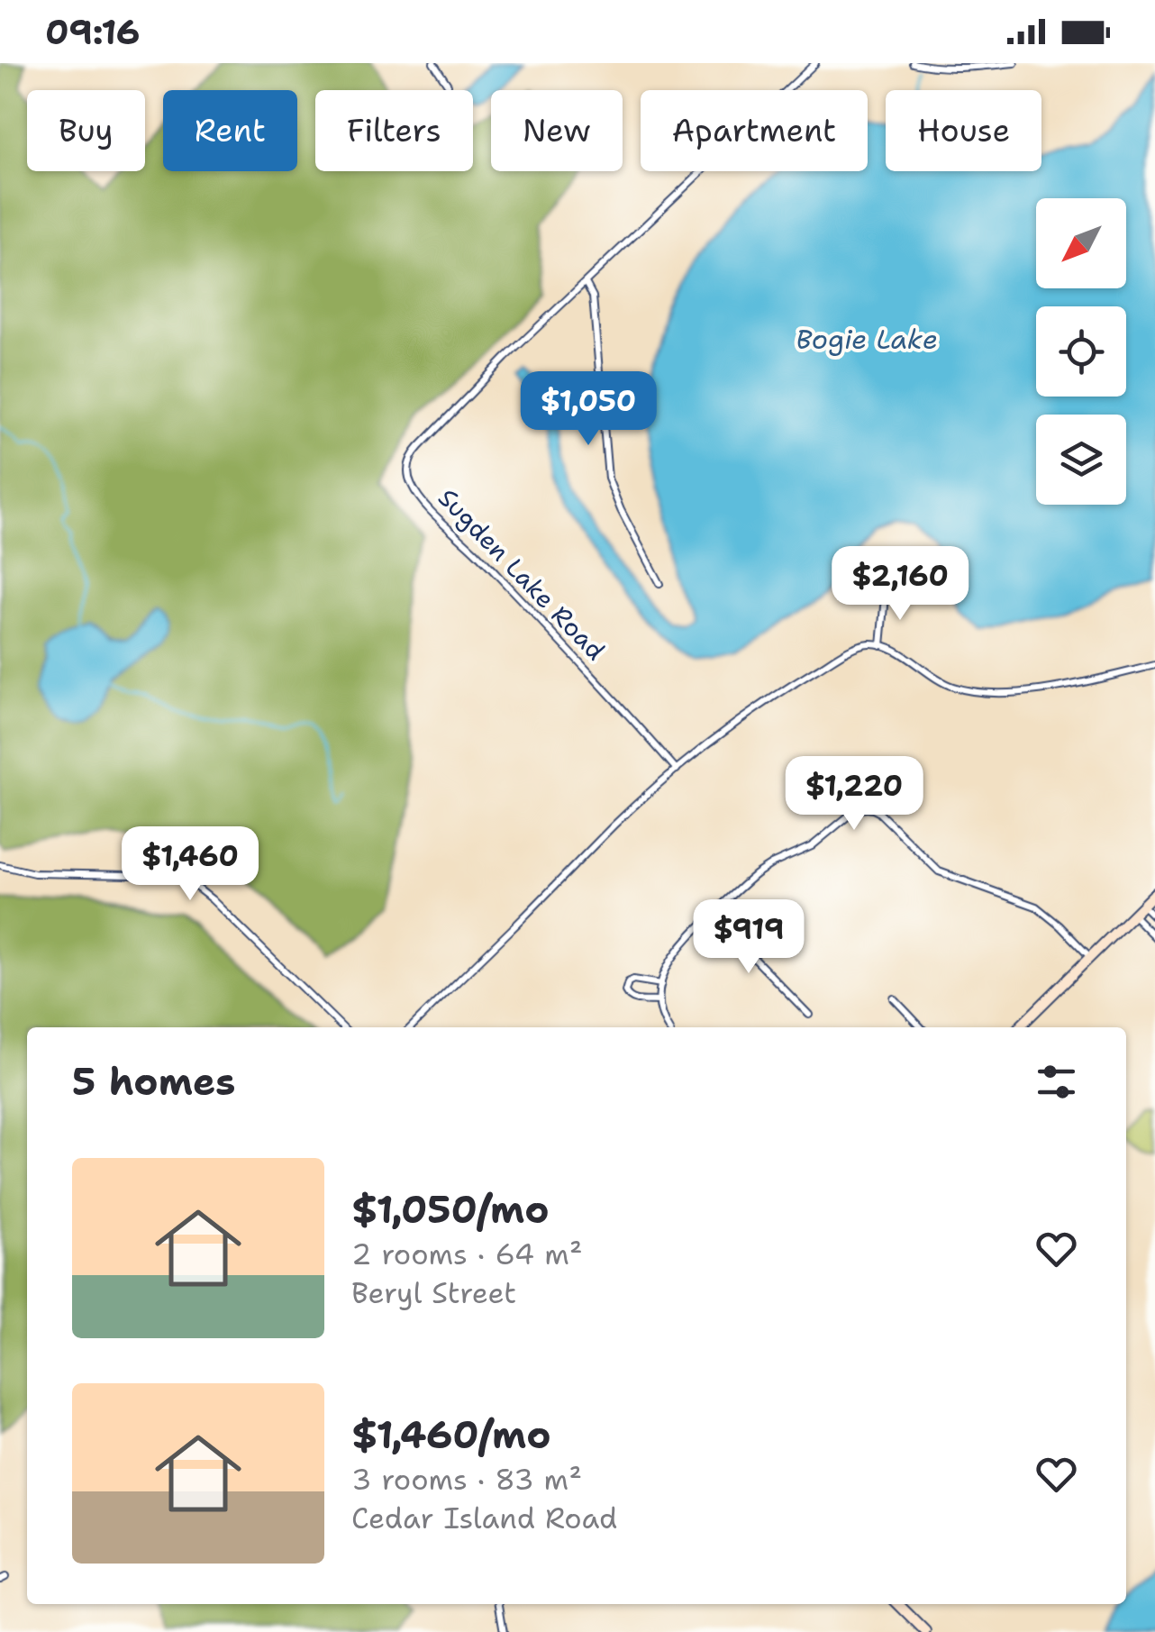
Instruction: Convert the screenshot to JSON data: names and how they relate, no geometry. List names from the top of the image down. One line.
{"streets":{"street":["Sugden Lake Road"]},"water":["Bogie Lake"],"north":"bottom left","page":{"status":"09:16","chip":["Buy","Rent","Filters","New","Apartment","House"],"price":["$1,050","$2,160","$1,220","$1,460","$919"],"heading":"5 homes","list":[{"name":"$1,050/mo","note":"2 rooms · 64 m² · Beryl Street"},{"name":"$1,460/mo","note":"3 rooms · 83 m² · Cedar Island Road"}]}}
